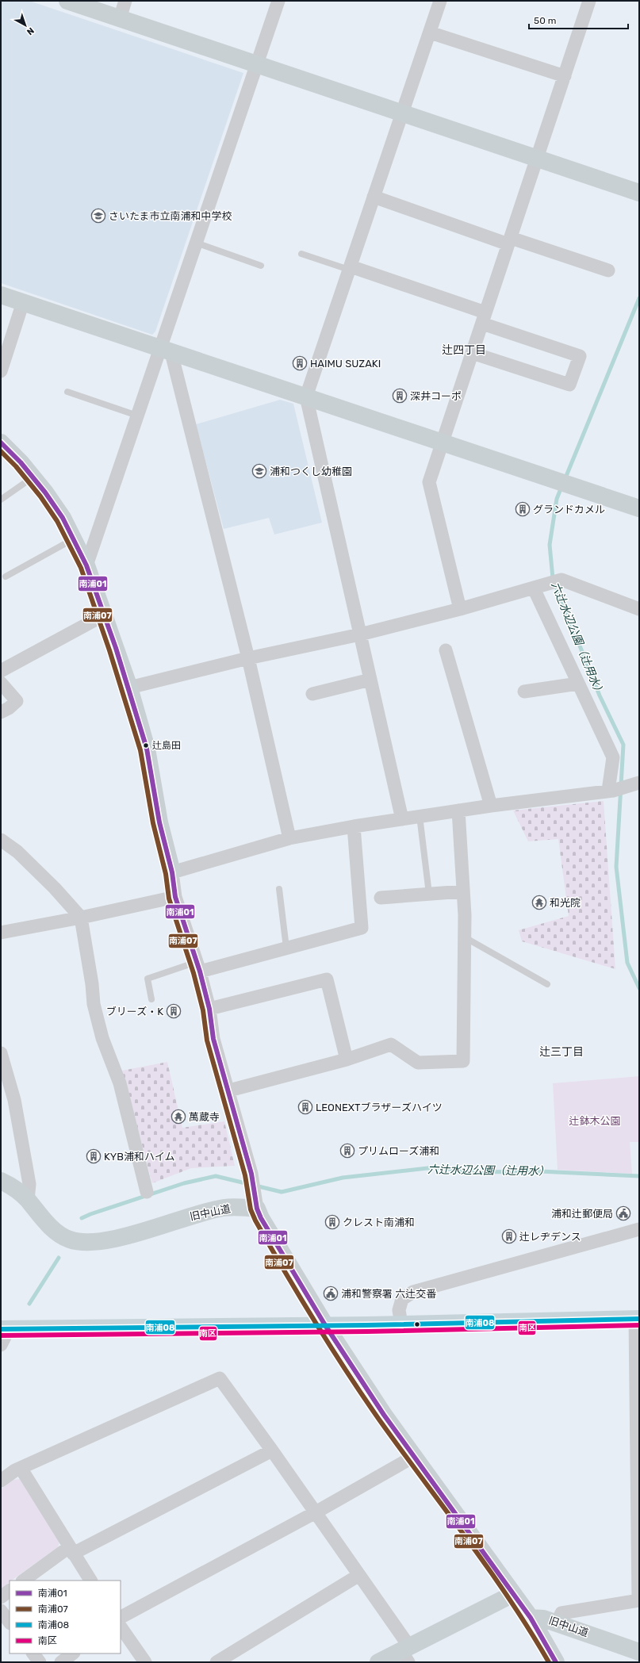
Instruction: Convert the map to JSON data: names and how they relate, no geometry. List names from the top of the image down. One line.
{"streets":{"street":["旧中山道"]},"districts":["辻四丁目","辻三丁目"],"water":["六辻水辺公園（辻用水）"],"parks":["辻鉢木公園"],"places":{"school or university":["さいたま市立南浦和中学校","浦和つくし幼稚園"],"building":["HAIMU SUZAKI","深井コーポ","グランドカメル","ブリーズ・K","LEONEXTブラザーズハイツ","プリムローズ浦和","KYB浦和ハイム","クレスト南浦和","辻レヂデンス"],"other":["辻島田"],"temple":["和光院","萬蔵寺"],"public building":["浦和辻郵便局","浦和警察署 六辻交番"]},"lines":["transit line 南浦01","transit line 南浦07","transit line 南浦08","transit line 南区"],"legend":["南浦01","南浦07","南浦08","南区"],"scale_bar":"50 m","north":"bottom right"}
